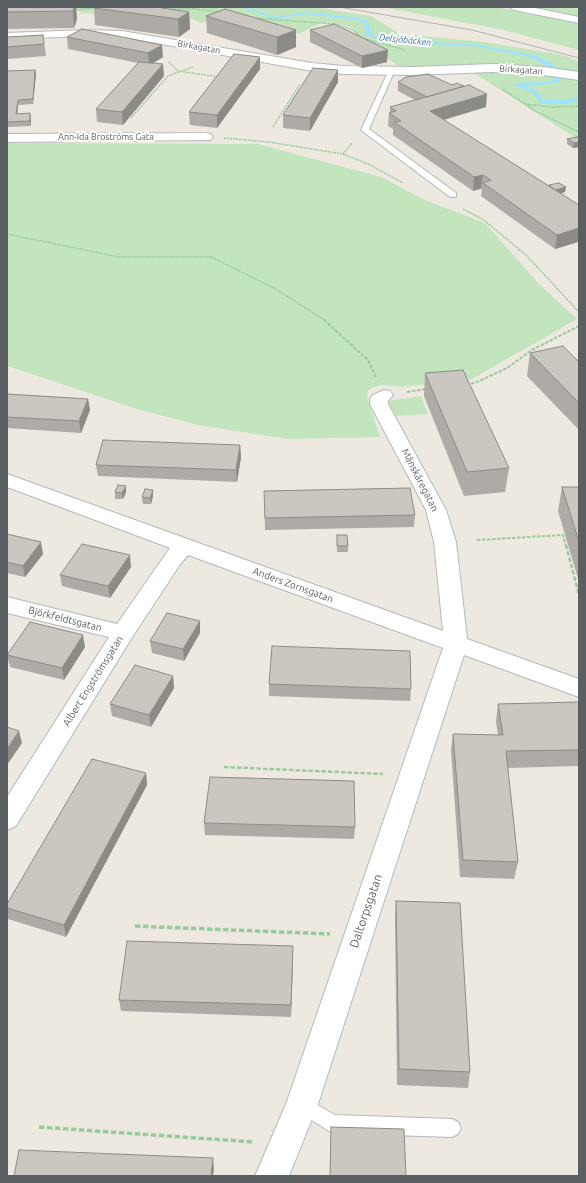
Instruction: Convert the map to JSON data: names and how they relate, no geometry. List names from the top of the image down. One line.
{"streets":{"street":["Birkagatan","Ann-Ida Broströms Gata","Månskäregatan","Anders Zornsgatan","Björkfeldtsgatan","Albert Engströmsgatan","Daltorpsgatan"]},"crossings":[["Månskäregatan","Anders Zornsgatan"],["Månskäregatan","Daltorpsgatan"],["Anders Zornsgatan","Albert Engströmsgatan"],["Anders Zornsgatan","Daltorpsgatan"],["Björkfeldtsgatan","Albert Engströmsgatan"]],"water":["Delsjöbäcken"]}
